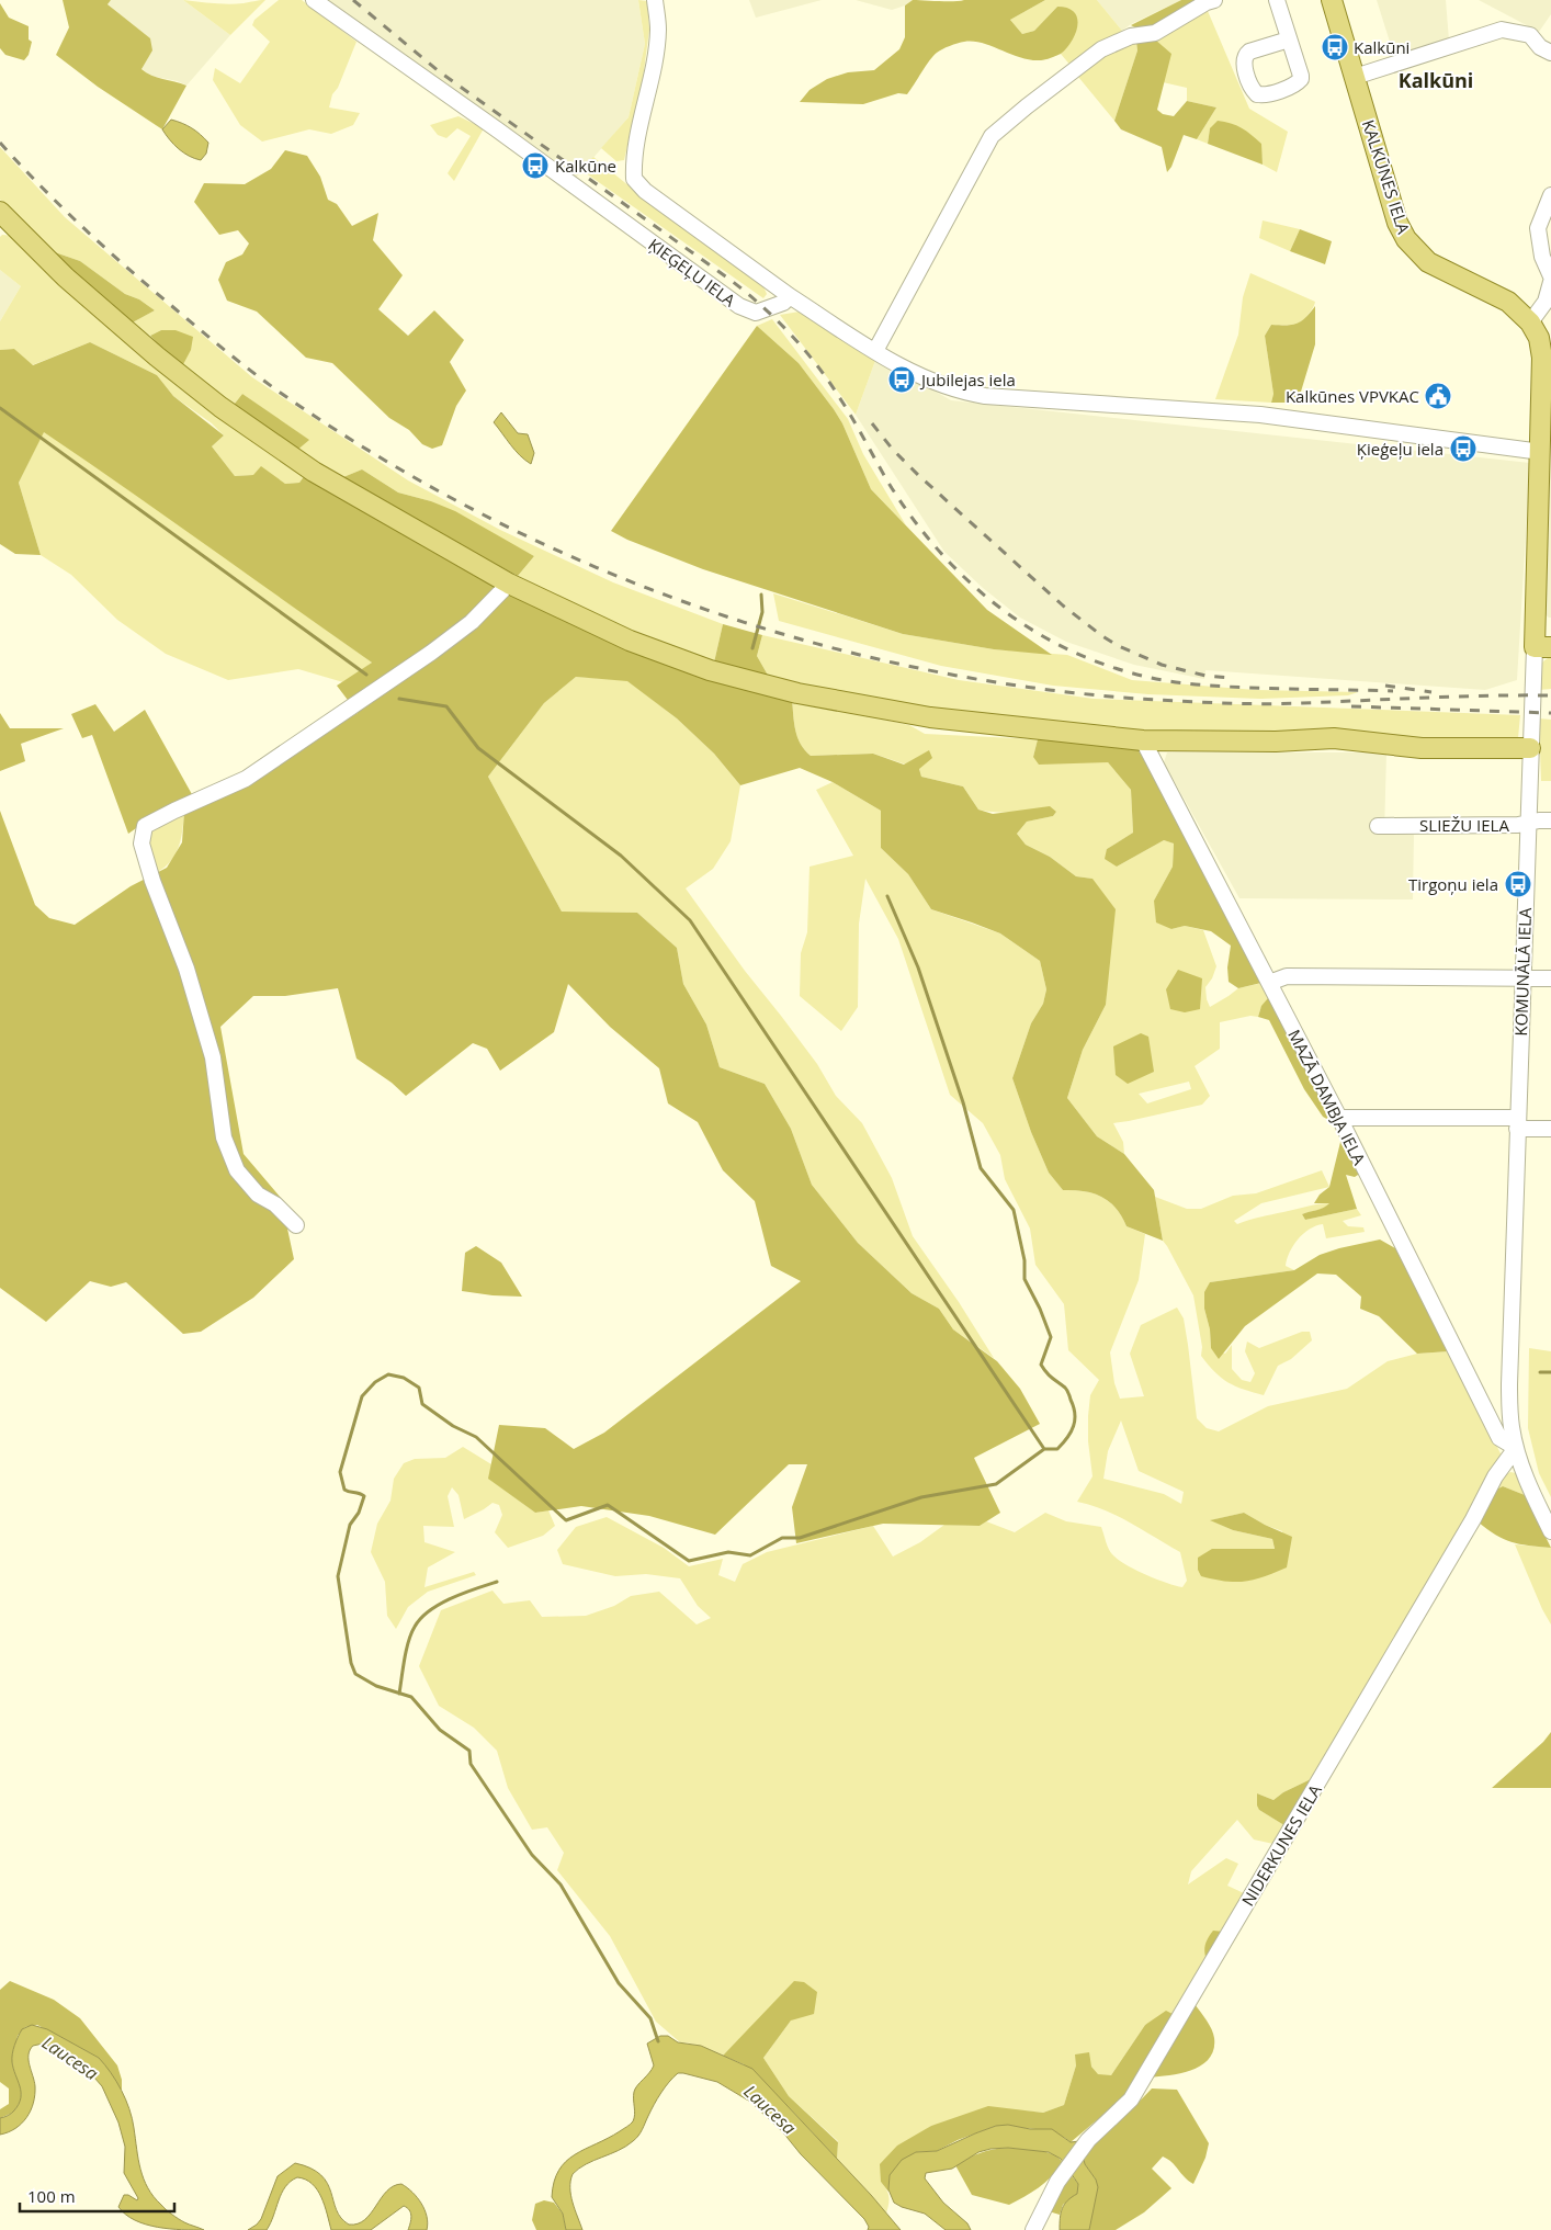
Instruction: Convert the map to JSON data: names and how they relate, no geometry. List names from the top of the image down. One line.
{"streets":{"main road":["KALKŪNES IELA","KOMUNĀLĀ IELA"],"street":["ĶIEĢEĻU IELA","SLIEŽU IELA","MAZĀ DAMBJA IELA","NIDERKUNES IELA"]},"crossings":[["KALKŪNES IELA","KOMUNĀLĀ IELA"],["SLIEŽU IELA","KOMUNĀLĀ IELA"],["KOMUNĀLĀ IELA","MAZĀ DAMBJA IELA"],["KOMUNĀLĀ IELA","NIDERKUNES IELA"],["MAZĀ DAMBJA IELA","NIDERKUNES IELA"]],"districts":["Kalkūni"],"water":["Laucesa"],"places":{"bus stop":["Kalkūni","Kalkūne","Jubilejas iela","Ķieģeļu iela","Tirgoņu iela"],"public building":["Kalkūnes VPVKAC"]},"scale_bar":"100 m"}
